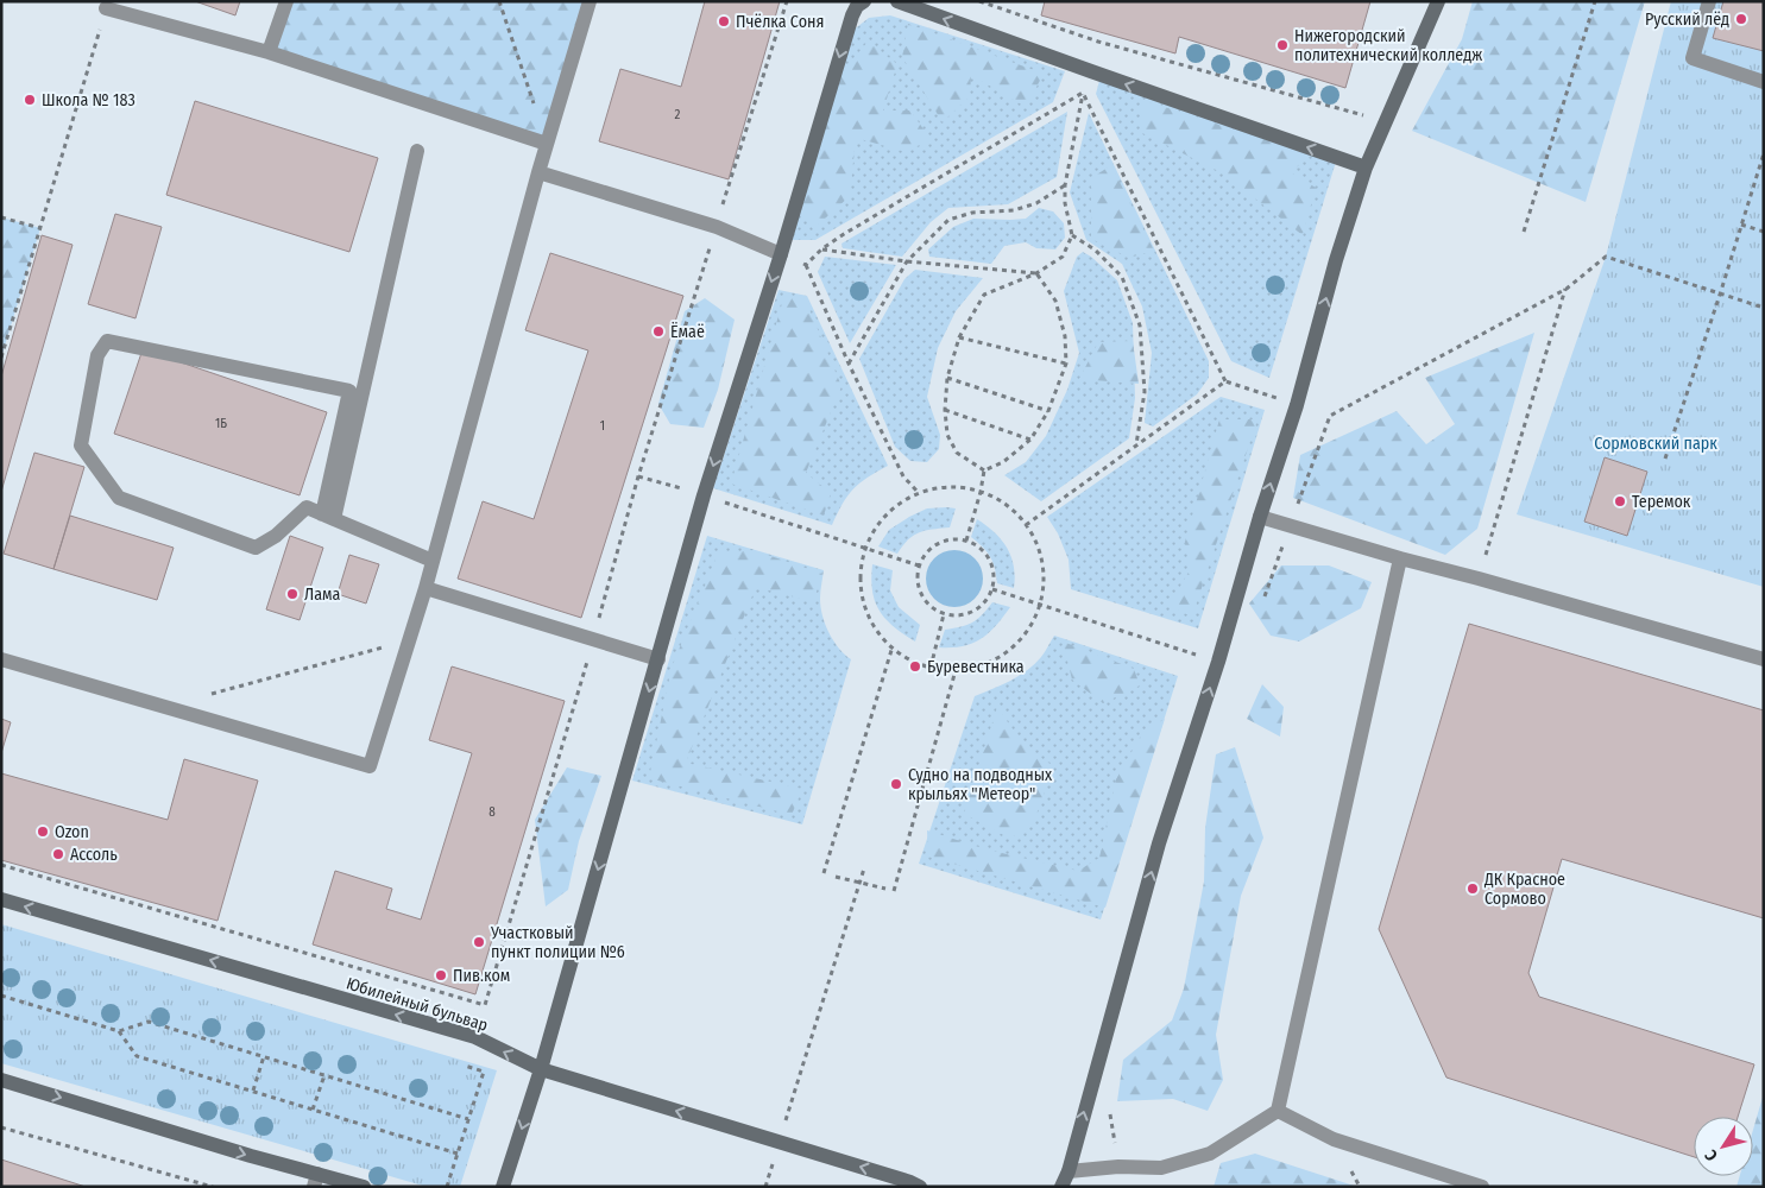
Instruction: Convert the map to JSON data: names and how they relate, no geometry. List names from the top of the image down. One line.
{"streets":{"street":["Юбилейный бульвар"]},"one_way":["Юбилейный бульвар"],"parks":["Сормовский парк"],"places":["Русский лёд","Пчёлка Соня","Нижегородский политехнический колледж","Школа № 183","Ёмаё","Теремок","Лама","Буревестника","Судно на подводных крыльях \"Метеор\"","Ozon","Ассоль","ДК Красное Сормово","Участковый пункт полиции №6","Пив.ком"],"house_numbers":["2","1Б","1","8"],"north":"bottom left"}
